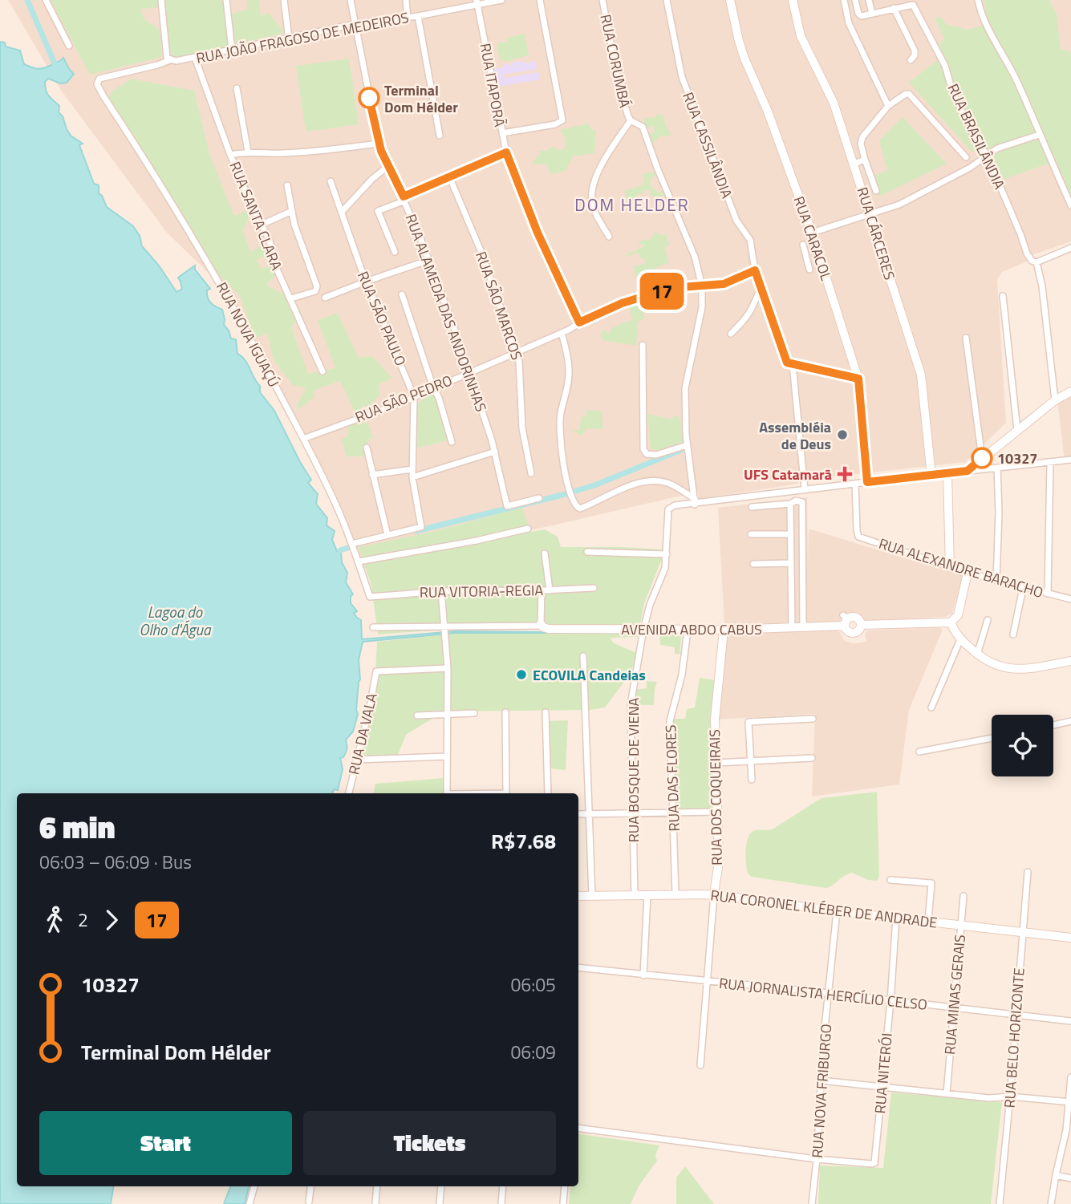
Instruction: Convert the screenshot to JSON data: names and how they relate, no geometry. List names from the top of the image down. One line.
{"streets":{"street":["RUA JOÃO FRAGOSO DE MEDEIROS","RUA CORUMBÁ","RUA ITAPORÃ","RUA BRASILÂNDIA","RUA CASSILÂNDIA","RUA SANTA CLARA","RUA CÁRCERES","RUA CARACOL","RUA SÃO MARCOS","RUA ALAMEDA DAS ANDORINHAS","RUA SÃO PAULO","RUA NOVA IGUAÇÚ","RUA SÃO PEDRO","RUA ALEXANDRE BARACHO","RUA VITORIA-REGIA","AVENIDA ABDO CABUS","RUA DA VALA","RUA BOSQUE DE VIENA","RUA DAS FLORES","RUA DOS COQUEIRAIS","RUA CORONEL KLÉBER DE ANDRADE","RUA JORNALISTA HERCÍLIO CELSO","RUA MINAS GERAIS","RUA BELO HORIZONTE","RUA NITERÓI","RUA NOVA FRIBURGO"]},"crossings":[["RUA JOÃO FRAGOSO DE MEDEIROS","RUA ITAPORÃ"],["RUA JOÃO FRAGOSO DE MEDEIROS","RUA SANTA CLARA"],["RUA JOÃO FRAGOSO DE MEDEIROS","RUA ALAMEDA DAS ANDORINHAS"],["RUA JOÃO FRAGOSO DE MEDEIROS","RUA NOVA IGUAÇÚ"],["RUA CORUMBÁ","RUA SÃO PEDRO"],["RUA CORUMBÁ","RUA BOSQUE DE VIENA"],["RUA ITAPORÃ","RUA SÃO PEDRO"],["RUA CASSILÂNDIA","RUA SÃO PEDRO"],["RUA SÃO MARCOS","RUA SÃO PEDRO"],["RUA ALAMEDA DAS ANDORINHAS","RUA SÃO PEDRO"],["RUA SÃO PAULO","RUA SÃO PEDRO"],["RUA NOVA IGUAÇÚ","RUA SÃO PEDRO"],["RUA NOVA IGUAÇÚ","RUA VITORIA-REGIA"],["AVENIDA ABDO CABUS","RUA BOSQUE DE VIENA"],["AVENIDA ABDO CABUS","RUA DAS FLORES"],["AVENIDA ABDO CABUS","RUA DOS COQUEIRAIS"],["RUA BOSQUE DE VIENA","RUA CORONEL KLÉBER DE ANDRADE"],["RUA DAS FLORES","RUA CORONEL KLÉBER DE ANDRADE"],["RUA DOS COQUEIRAIS","RUA CORONEL KLÉBER DE ANDRADE"],["RUA DOS COQUEIRAIS","RUA JORNALISTA HERCÍLIO CELSO"],["RUA CORONEL KLÉBER DE ANDRADE","RUA MINAS GERAIS"],["RUA CORONEL KLÉBER DE ANDRADE","RUA BELO HORIZONTE"],["RUA CORONEL KLÉBER DE ANDRADE","RUA NITERÓI"],["RUA CORONEL KLÉBER DE ANDRADE","RUA NOVA FRIBURGO"],["RUA JORNALISTA HERCÍLIO CELSO","RUA MINAS GERAIS"],["RUA JORNALISTA HERCÍLIO CELSO","RUA BELO HORIZONTE"],["RUA JORNALISTA HERCÍLIO CELSO","RUA NITERÓI"],["RUA JORNALISTA HERCÍLIO CELSO","RUA NOVA FRIBURGO"],["RUA NITERÓI","RUA NOVA FRIBURGO"]],"districts":["DOM HELDER"],"water":["Lagoa do Olho d'Água"],"places":{"other":["Terminal Dom Hélder","Assembléia de Deus","10327","ECOVILA Candeias"],"health":["UFS Catamarã"]},"lines":["bus line 17"],"page":{"on_map":"17","heading":["6 min","06:03 – 06:09 · Bus","R$7.68"],"legs":["2","17"],"list":[{"name":"10327","value":"06:05"},{"name":"Terminal Dom Hélder","value":"06:09"}],"buttons":["Start","Tickets"]}}
